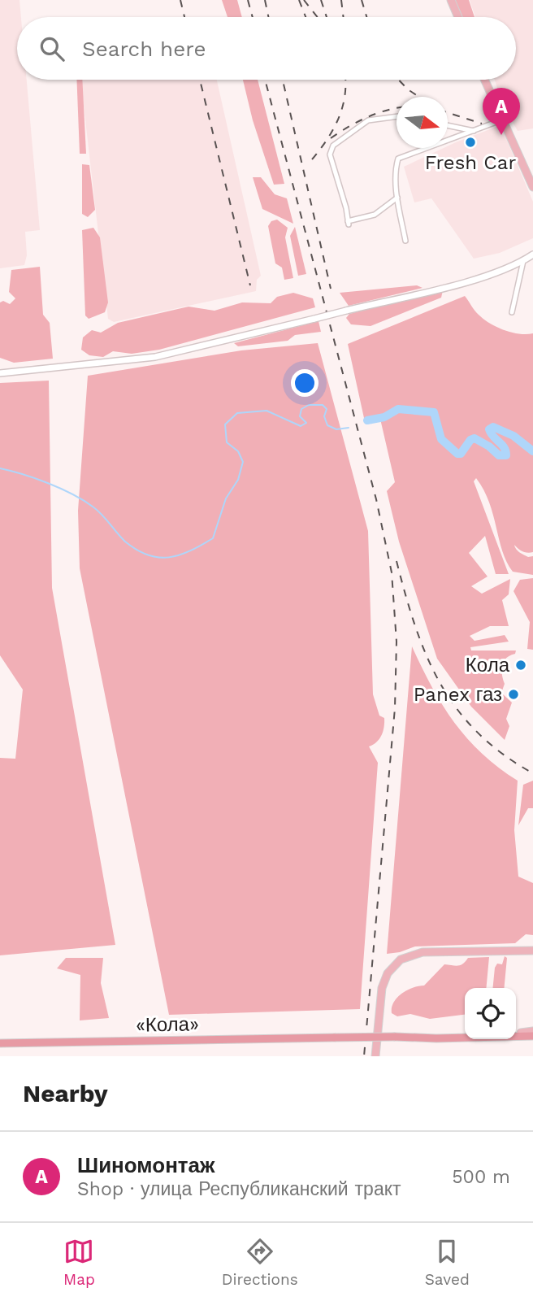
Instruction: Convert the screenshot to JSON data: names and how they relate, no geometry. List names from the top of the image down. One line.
{"streets":{"highway":["«Кола»"]},"places":["Fresh Car","Кола","Panex газ"],"north":"right","page":{"search":"Search here","pins":"A","heading":"Nearby","list":[{"mark":"A","name":"Шиномонтаж","note":"Shop · улица Республиканский тракт","value":"500 m"}],"nav":["Map","Directions","Saved"]}}
